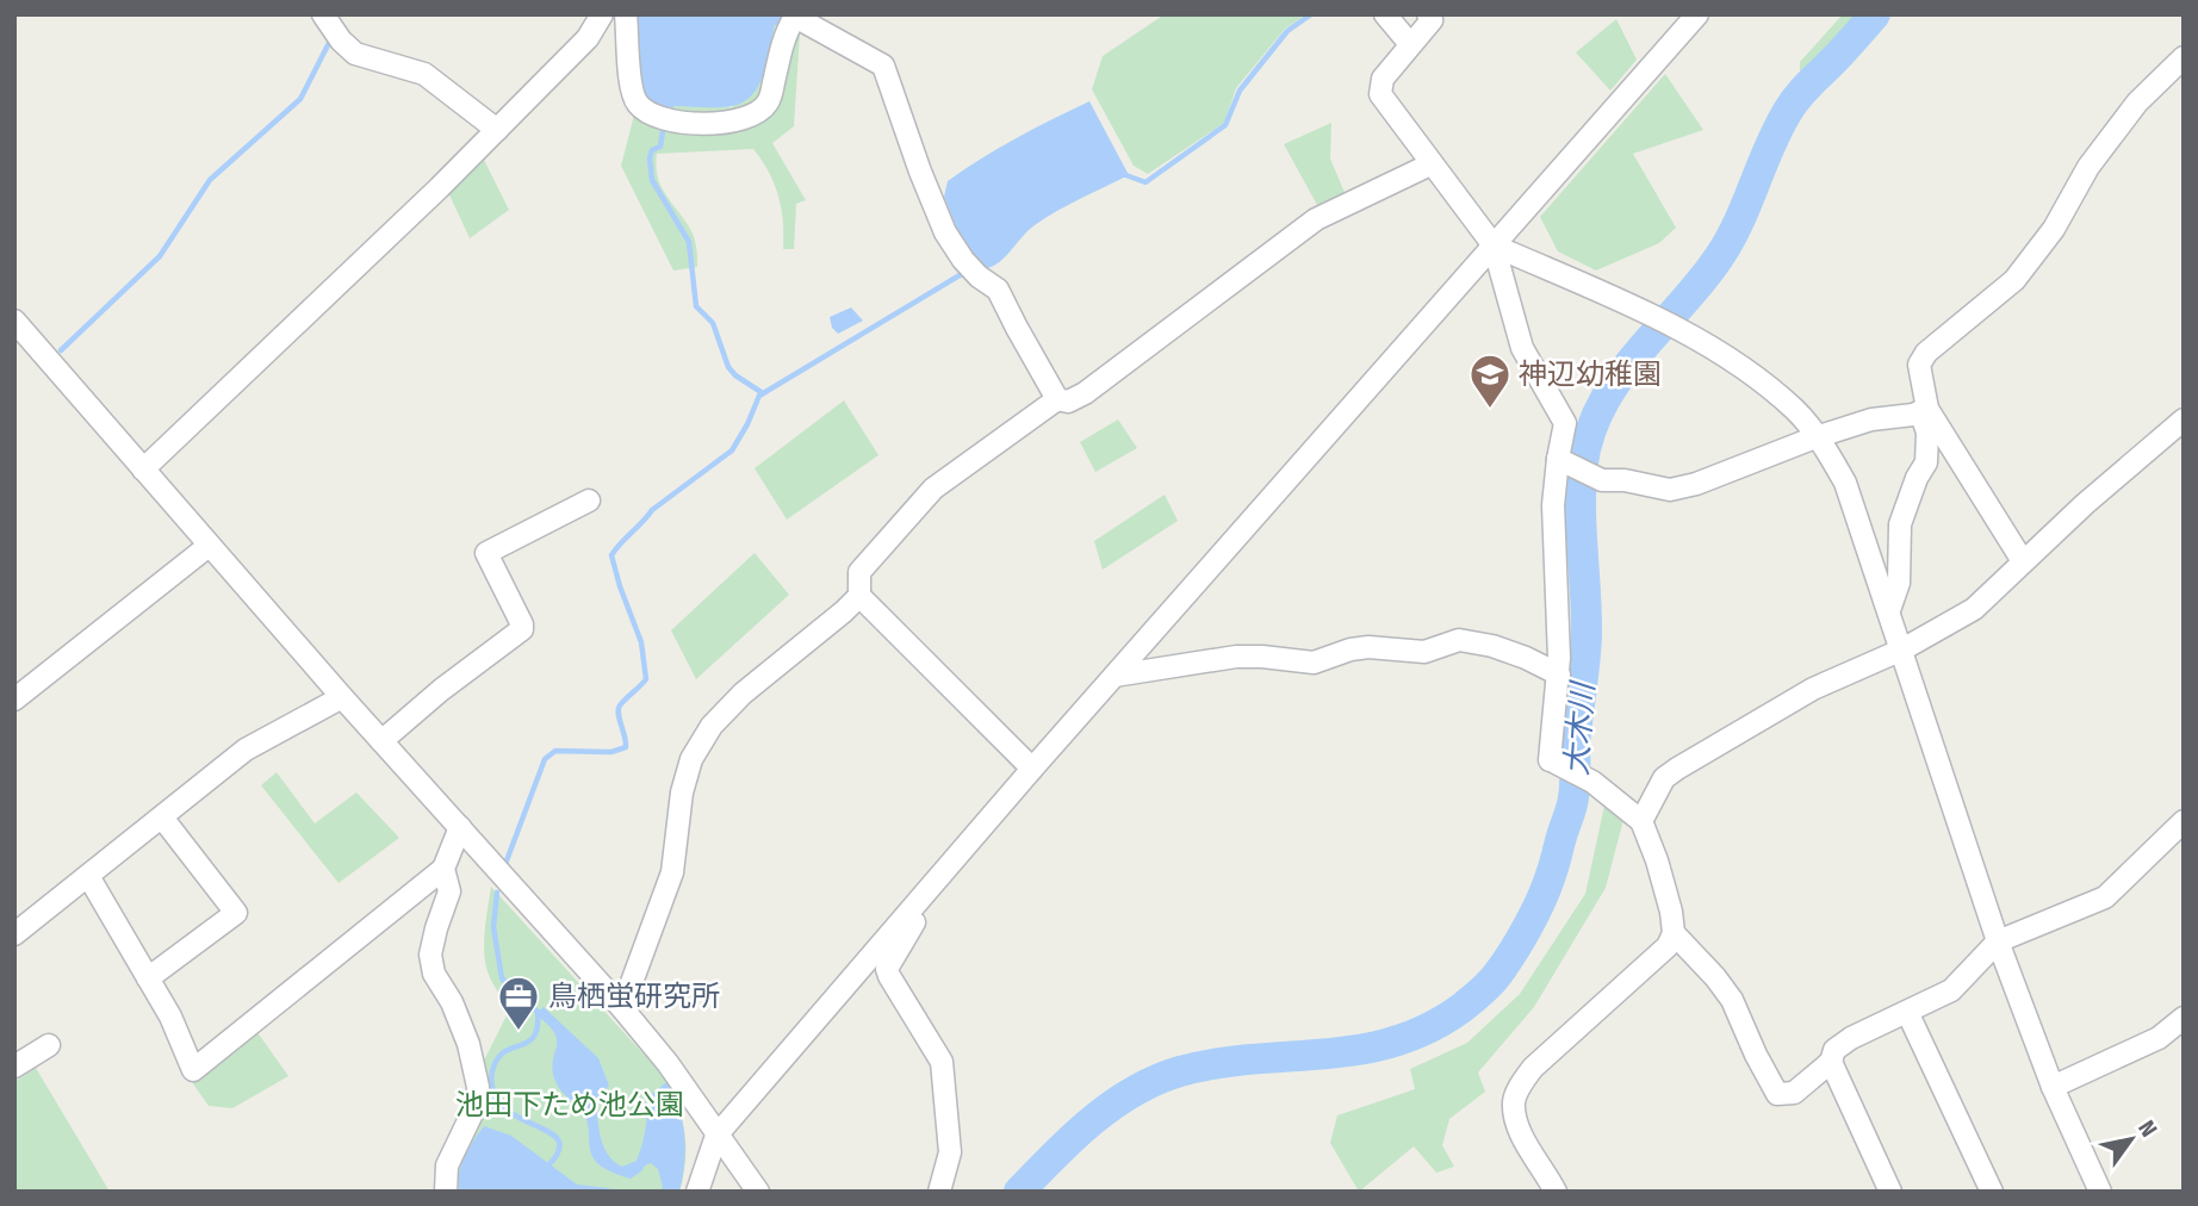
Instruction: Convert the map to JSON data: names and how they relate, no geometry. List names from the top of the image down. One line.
{"water":["大木川"],"parks":["池田下ため池公園"],"places":{"school or university":["神辺幼稚園"],"office":["鳥栖蛍研究所"]},"north":"top right"}
